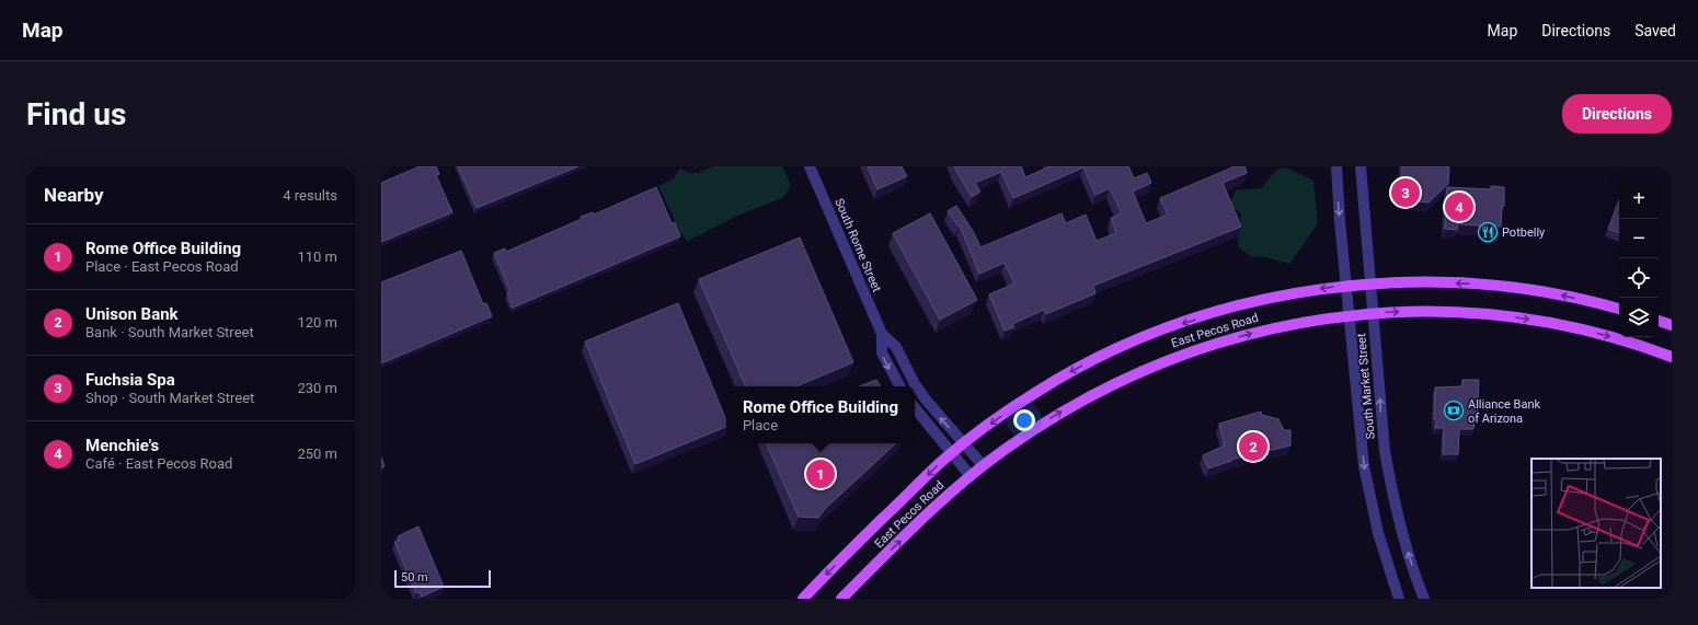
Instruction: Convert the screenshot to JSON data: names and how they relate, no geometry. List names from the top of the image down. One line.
{"streets":{"main road":["East Pecos Road"],"street":["South Rome Street","South Market Street"]},"crossings":[["South Rome Street","East Pecos Road"],["East Pecos Road","South Market Street"]],"places":{"restaurant":["Potbelly"],"bank":["Alliance Bank of Arizona"]},"scale_bar":"50 m","page":{"header":"Map","nav":["Map","Directions","Saved"],"buttons":"Directions","title":"Find us","heading":["Nearby","4 results"],"pins":["3","4","2","1"],"map_buttons":["+","−"],"list":[{"mark":"1","name":"Rome Office Building","note":"Place · East Pecos Road","value":"110 m"},{"mark":"2","name":"Unison Bank","note":"Bank · South Market Street","value":"120 m"},{"mark":"3","name":"Fuchsia Spa","note":"Shop · South Market Street","value":"230 m"},{"mark":"4","name":"Menchie's","note":"Café · East Pecos Road","value":"250 m"}],"popup":["Rome Office Building","Place"],"scale":"50 m"}}
